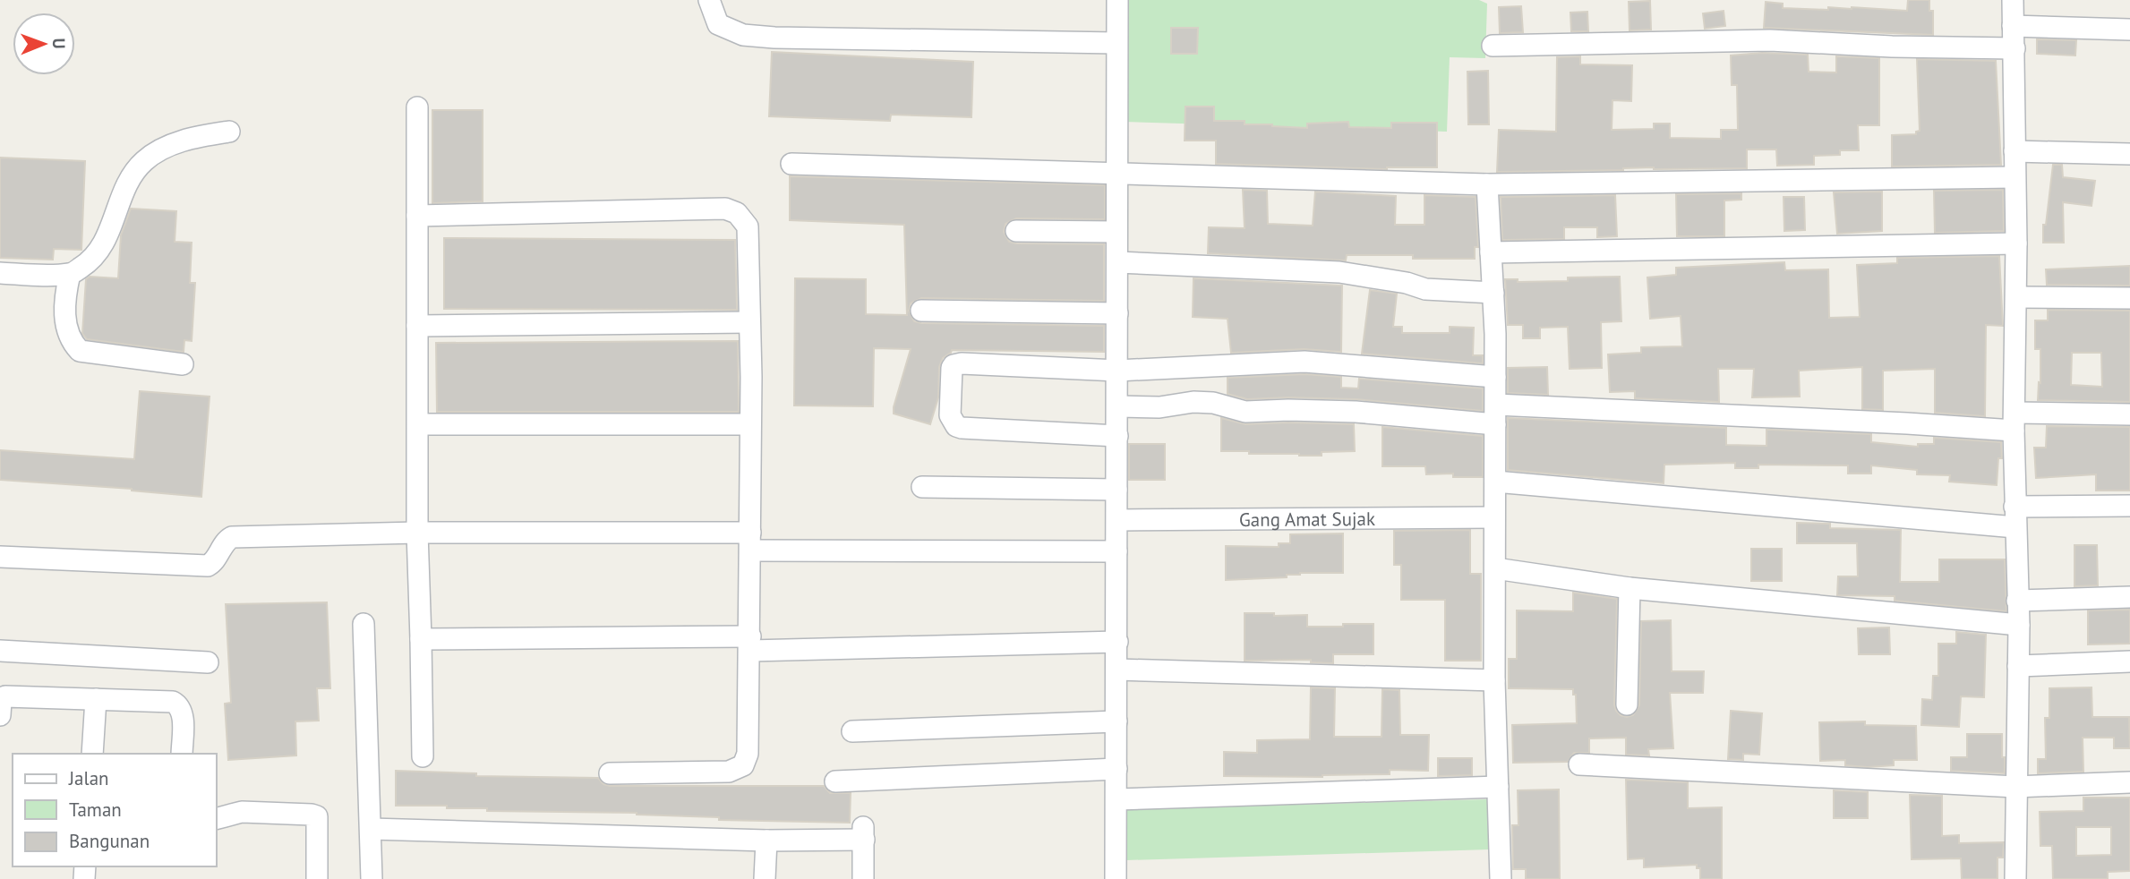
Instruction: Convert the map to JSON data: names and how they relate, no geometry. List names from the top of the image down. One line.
{"streets":{"street":["Gang Amat Sujak"]},"legend":["Jalan","Taman","Bangunan"],"north":"right"}
